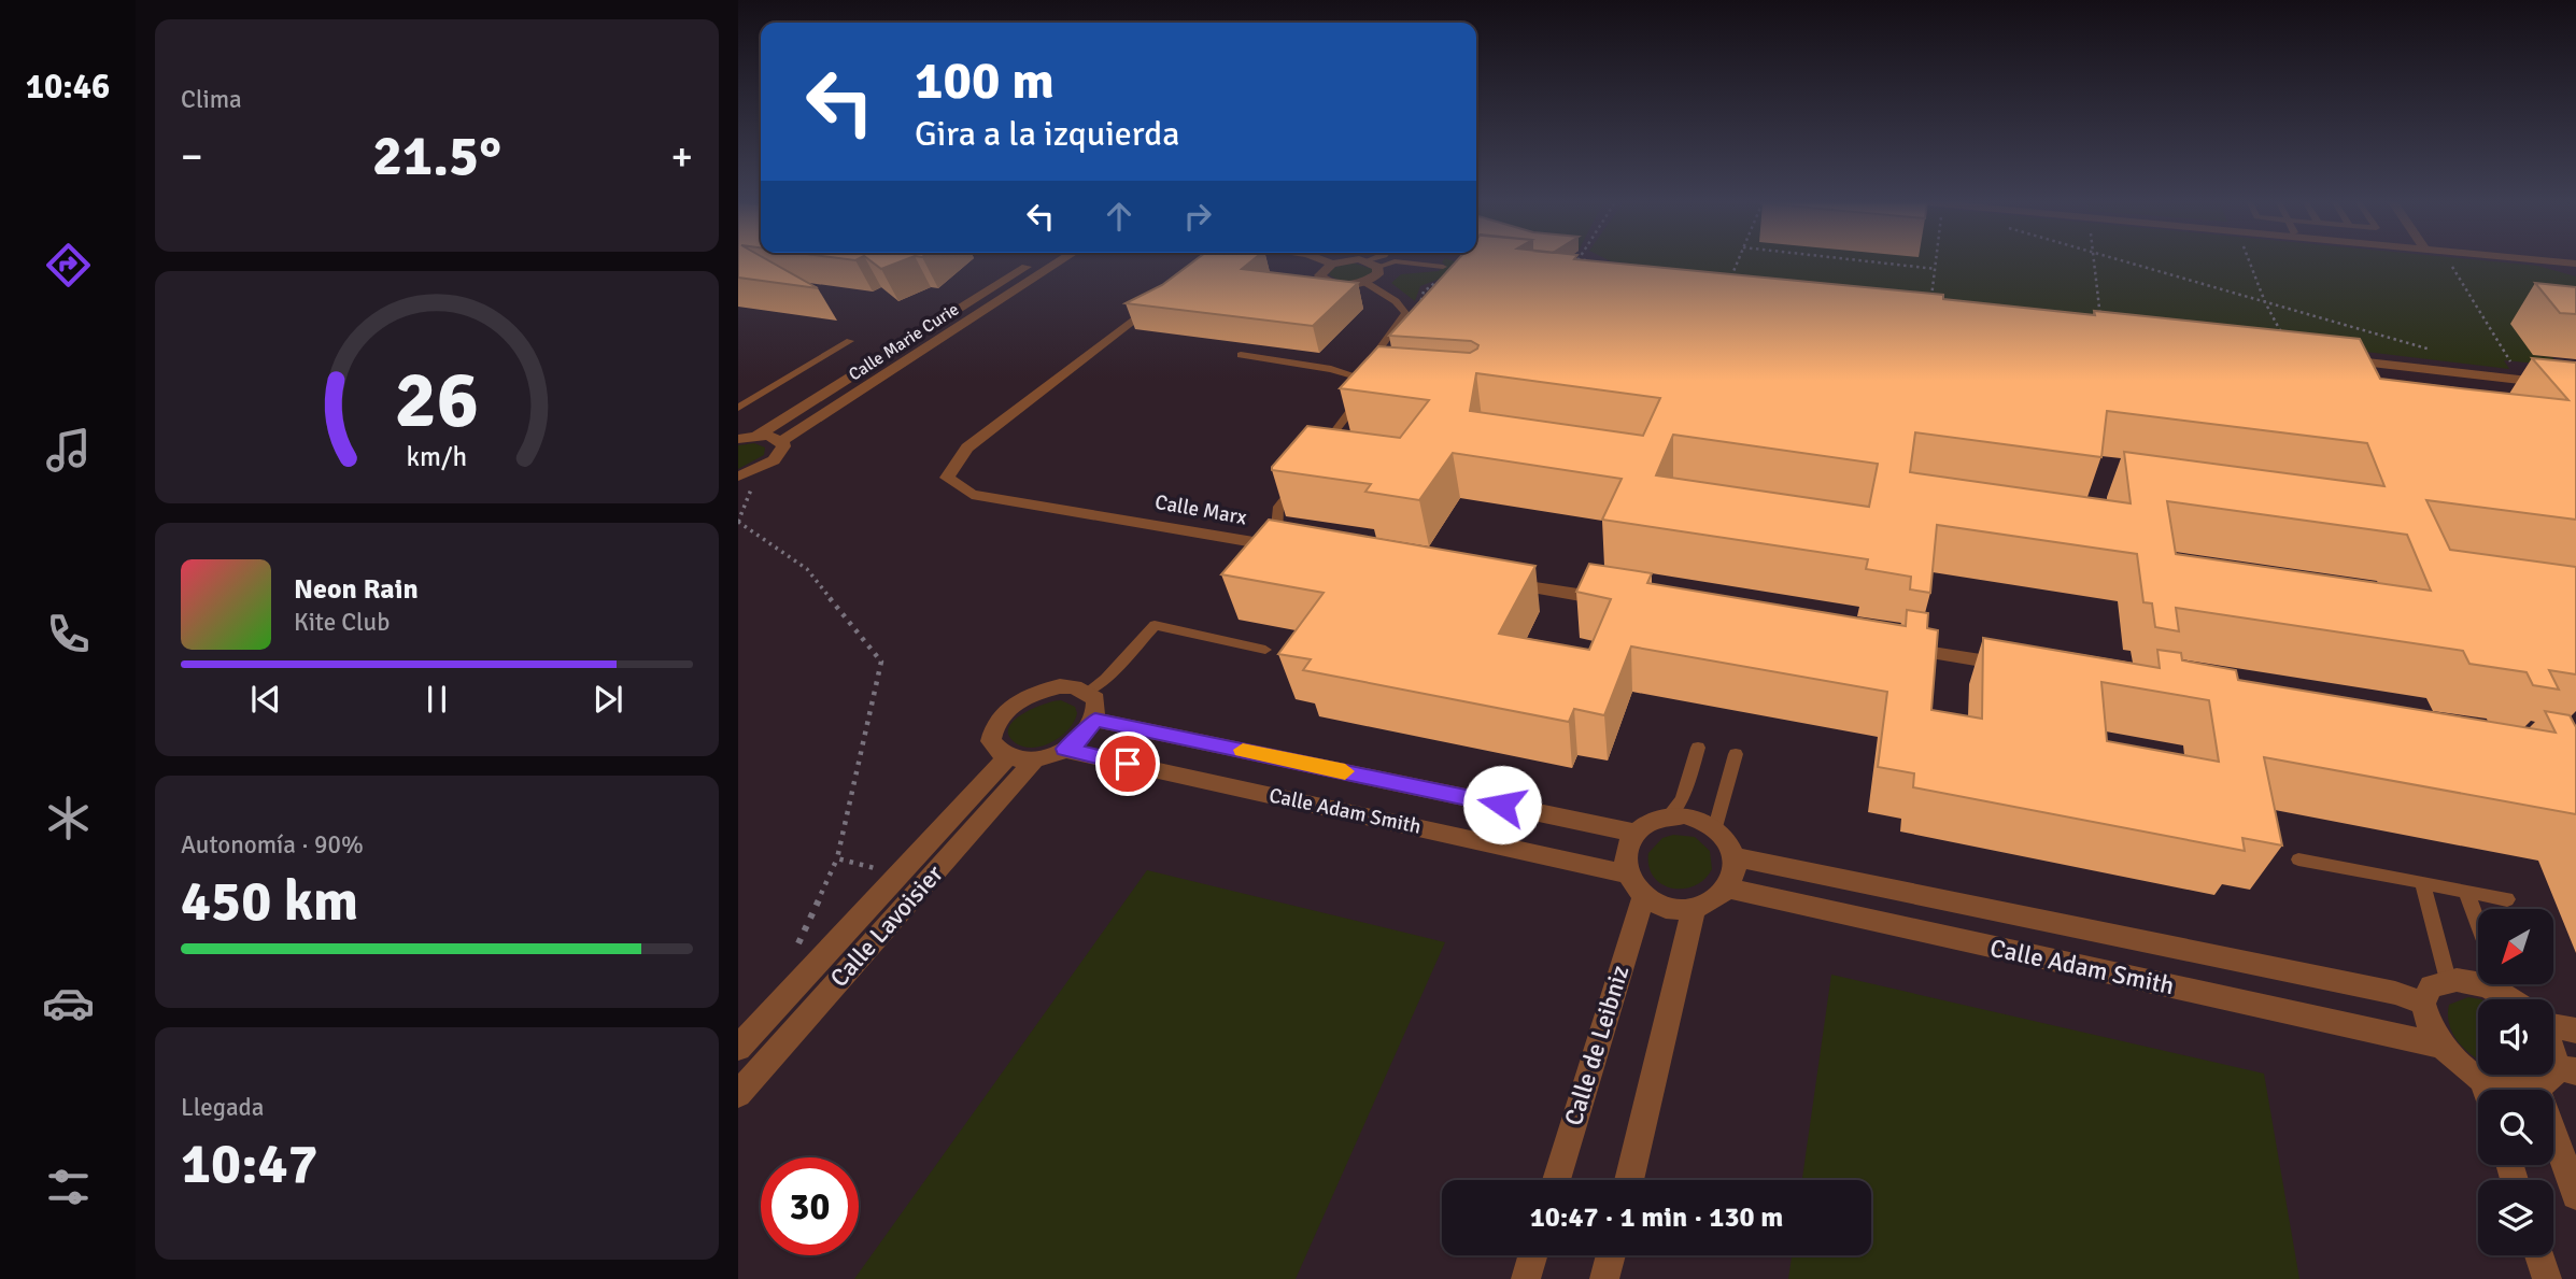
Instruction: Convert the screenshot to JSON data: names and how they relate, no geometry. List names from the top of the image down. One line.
{"streets":{"street":["Calle Marie Curie","Calle Marx","Calle Adam Smith","Calle Lavoisier","Calle de Leibniz"]},"crossings":[["Calle Adam Smith","Calle Lavoisier"],["Calle Adam Smith","Calle de Leibniz"]],"north":"bottom left","page":{"tabs":"10:46","tile":["Clima",["Autonomía · 90%","450 km"],["Llegada","10:47"]],"turn":["100 m","Gira a la izquierda"],"heat":["−","21.5°","+"],"song":["Neon Rain","Kite Club"],"limit":"30","trip":"10:47 · 1 min · 130 m","gauge":["26","km/h"]}}
